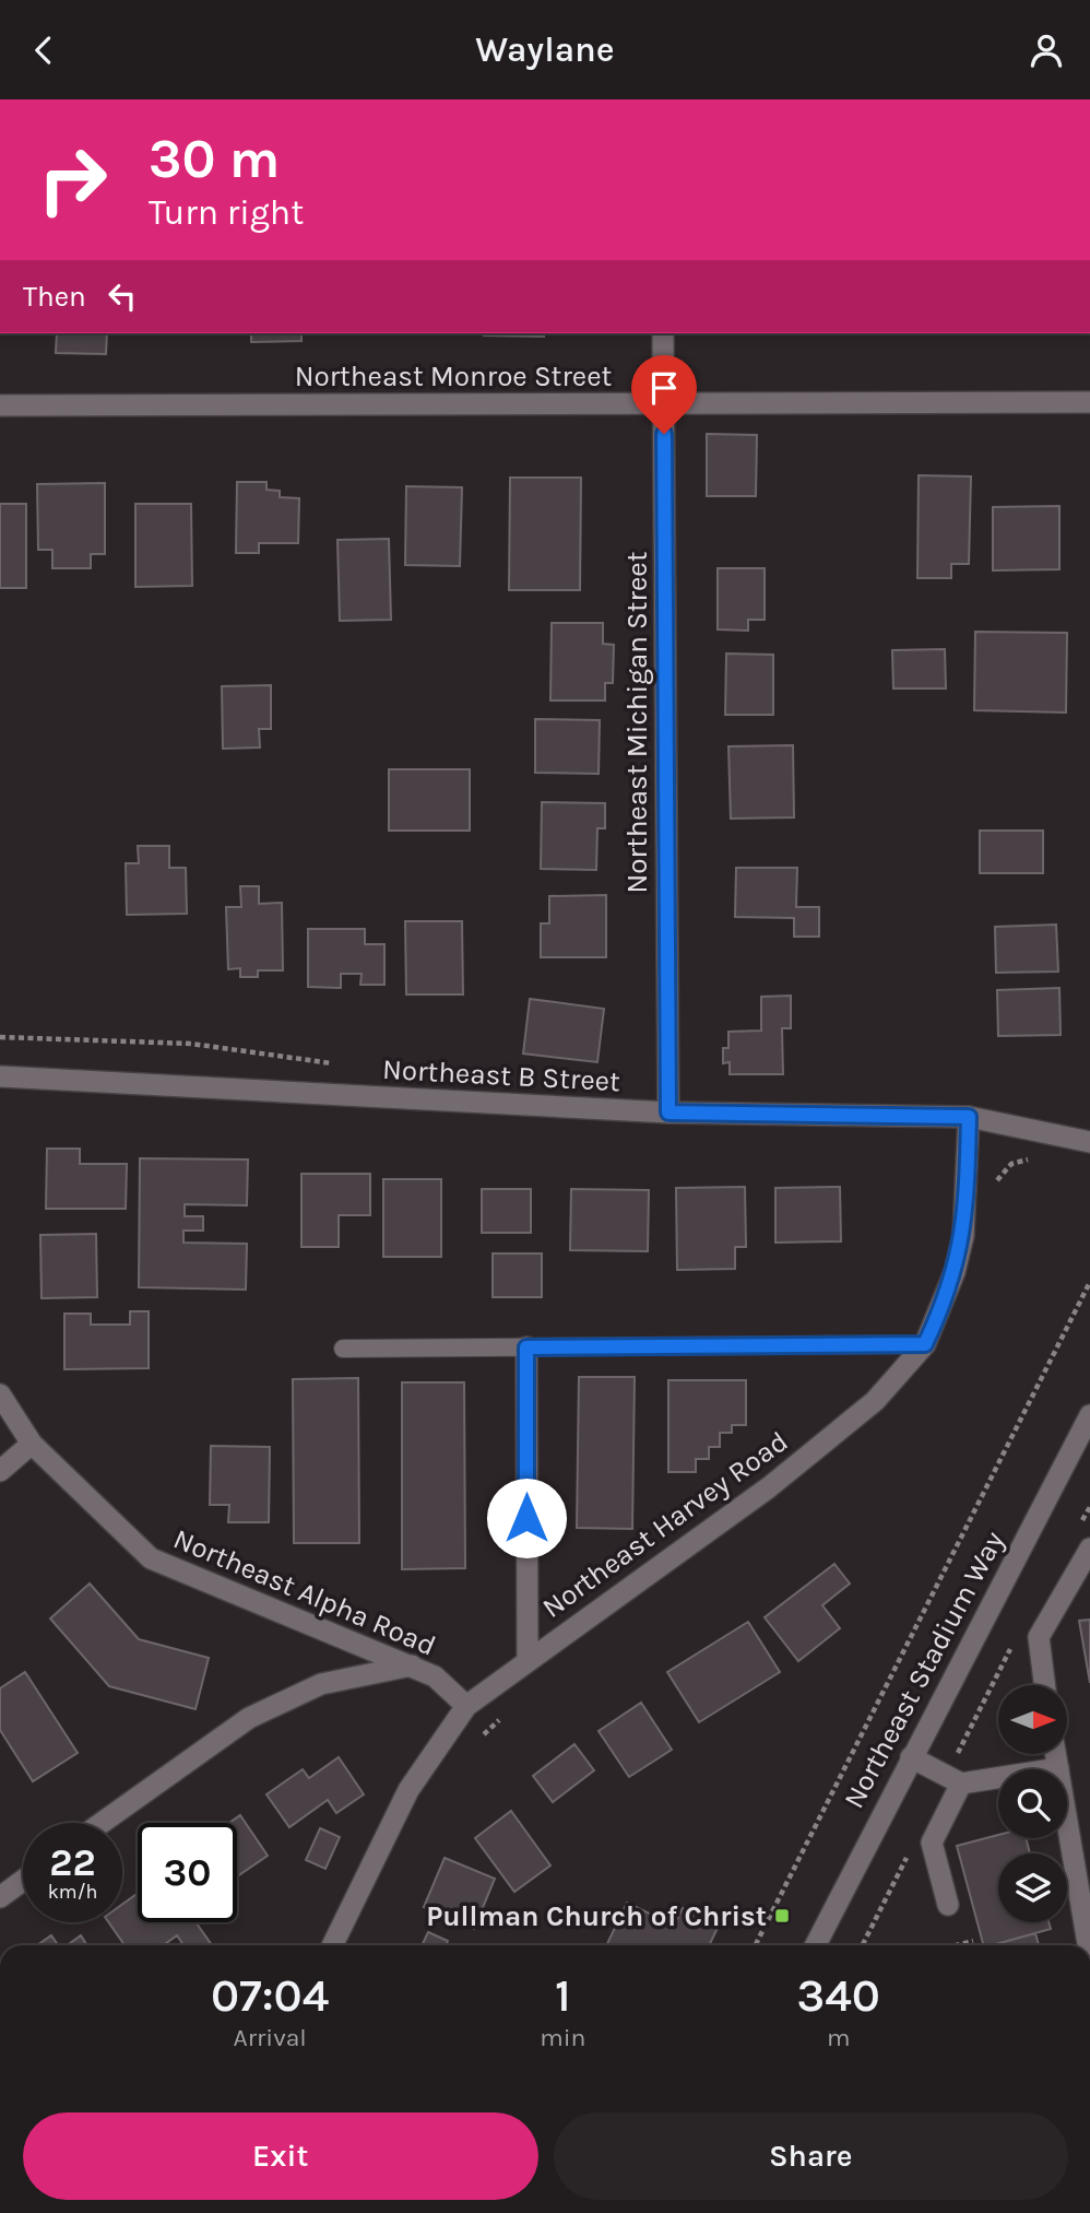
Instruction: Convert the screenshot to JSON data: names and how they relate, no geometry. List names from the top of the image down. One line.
{"streets":{"street":["Northeast Monroe Street","Northeast Michigan Street","Northeast B Street","Northeast Harvey Road","Northeast Alpha Road","Northeast Stadium Way"]},"crossings":[["Northeast Monroe Street","Northeast Michigan Street"],["Northeast Michigan Street","Northeast B Street"],["Northeast B Street","Northeast Harvey Road"],["Northeast Harvey Road","Northeast Alpha Road"]],"places":{"transit":["Pullman Church of Christ"]},"north":"right","page":{"header":"Waylane","turn":["30 m","Turn right"],"then":"Then","speed":"22 km/h","limit":"30","eta":["07:04","Arrival","1","min","340","m"],"buttons":["Exit","Share"]}}
